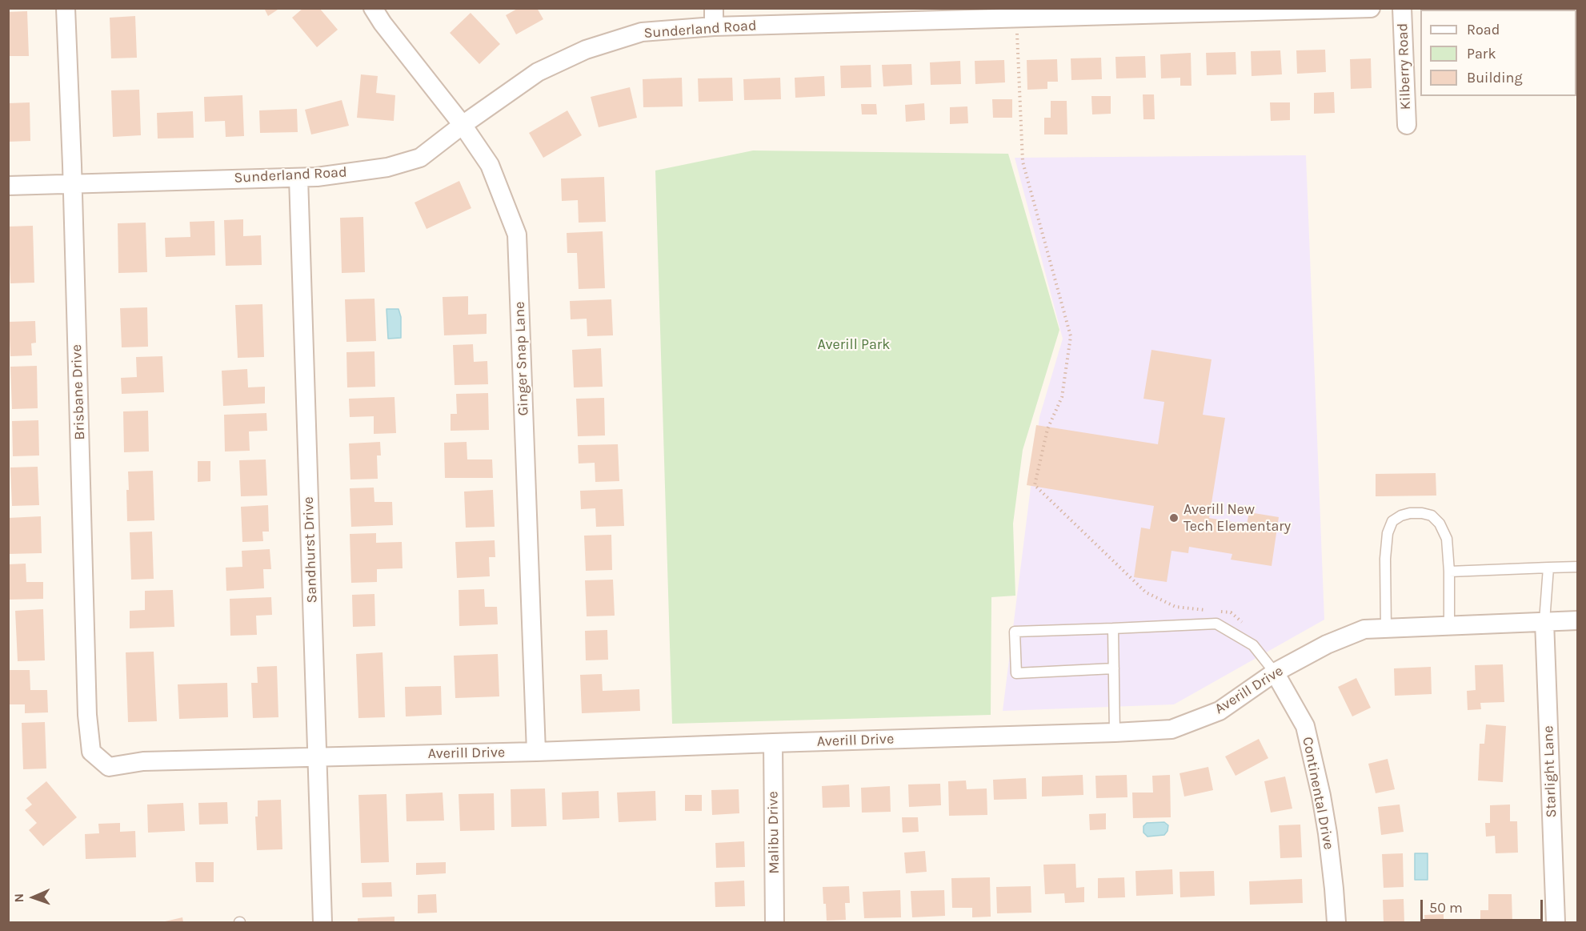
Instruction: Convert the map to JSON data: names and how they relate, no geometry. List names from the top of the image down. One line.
{"streets":{"street":["Sunderland Road","Kilberry Road","Ginger Snap Lane","Brisbane Drive","Sandhurst Drive","Averill Drive","Starlight Lane","Continental Drive","Malibu Drive"]},"crossings":[["Sunderland Road","Ginger Snap Lane"],["Sunderland Road","Brisbane Drive"],["Sunderland Road","Sandhurst Drive"],["Ginger Snap Lane","Averill Drive"],["Brisbane Drive","Averill Drive"],["Sandhurst Drive","Averill Drive"],["Averill Drive","Starlight Lane"],["Averill Drive","Continental Drive"],["Averill Drive","Malibu Drive"]],"parks":["Averill Park"],"places":["Averill New Tech Elementary"],"legend":["Road","Park","Building"],"scale_bar":"50 m","north":"left"}
